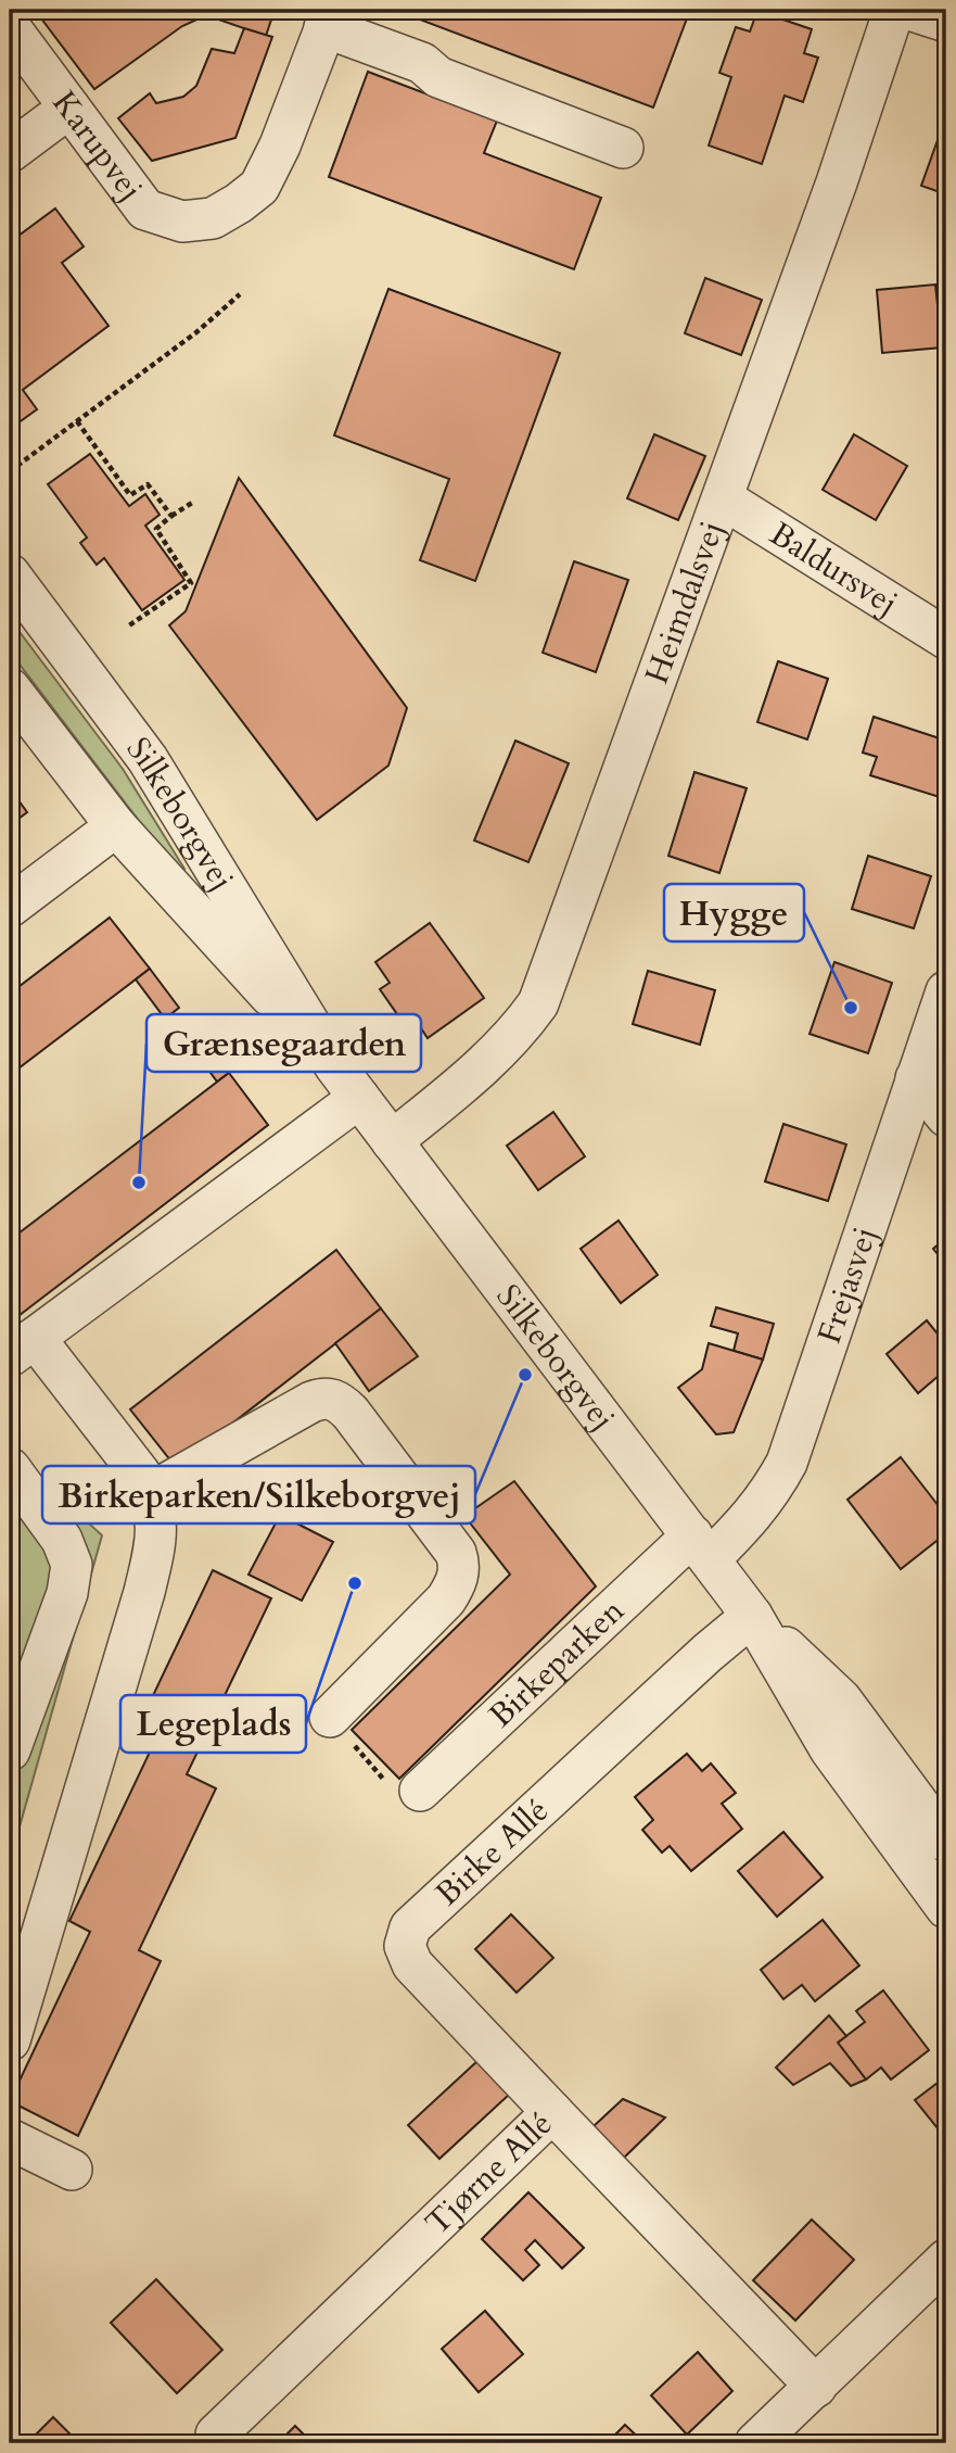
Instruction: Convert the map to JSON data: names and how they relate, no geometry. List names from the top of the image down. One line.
{"streets":{"street":["Karupvej","Baldursvej","Heimdalsvej","Silkeborgvej","Frejasvej","Birkeparken","Birke Allé","Tjørne Allé"]},"crossings":[["Baldursvej","Heimdalsvej"],["Heimdalsvej","Silkeborgvej"],["Silkeborgvej","Frejasvej"],["Silkeborgvej","Birkeparken"],["Silkeborgvej","Birke Allé"],["Frejasvej","Birkeparken"],["Birke Allé","Tjørne Allé"]],"places":["Hygge","Grænsegaarden","Birkeparken/Silkeborgvej","Legeplads"]}
